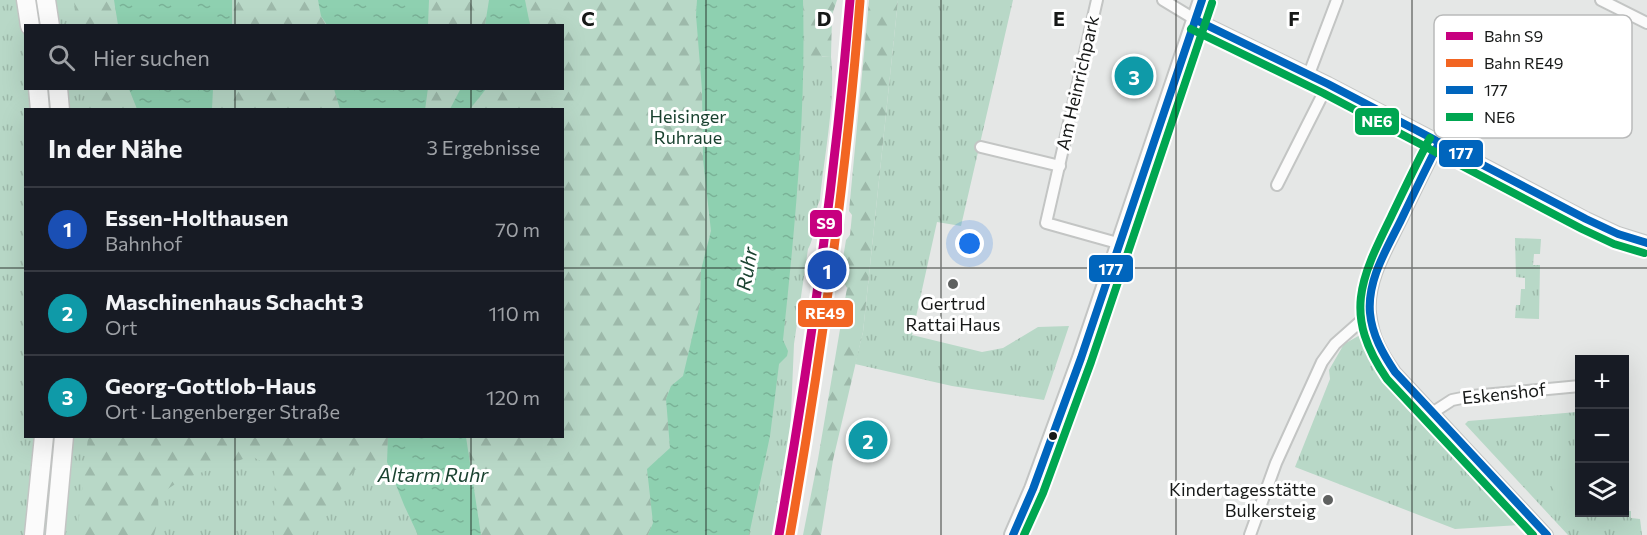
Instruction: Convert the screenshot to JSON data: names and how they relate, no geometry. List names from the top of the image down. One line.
{"streets":{"street":["Am Heinrichpark","Eskenshof"]},"water":["Ruhr","Altarm Ruhr"],"parks":["Heisinger Ruhraue"],"places":["Gertrud Rattai Haus","Kindertagesstätte Bulkersteig"],"lines":["rail line S9","transit line 177","rail line RE49","transit line NE6"],"legend":["Bahn S9","Bahn RE49","177","NE6"],"page":{"search":"Hier suchen","pins":["3","1","2"],"heading":["In der Nähe","3 Ergebnisse"],"list":[{"mark":"1","name":"Essen-Holthausen","note":"Bahnhof","value":"70 m"},{"mark":"2","name":"Maschinenhaus Schacht 3","note":"Ort","value":"110 m"},{"mark":"3","name":"Georg-Gottlob-Haus","note":"Ort · Langenberger Straße","value":"120 m"}],"map_buttons":["+","−"]},"grid":{"columns":["C","D","E","F"]}}
